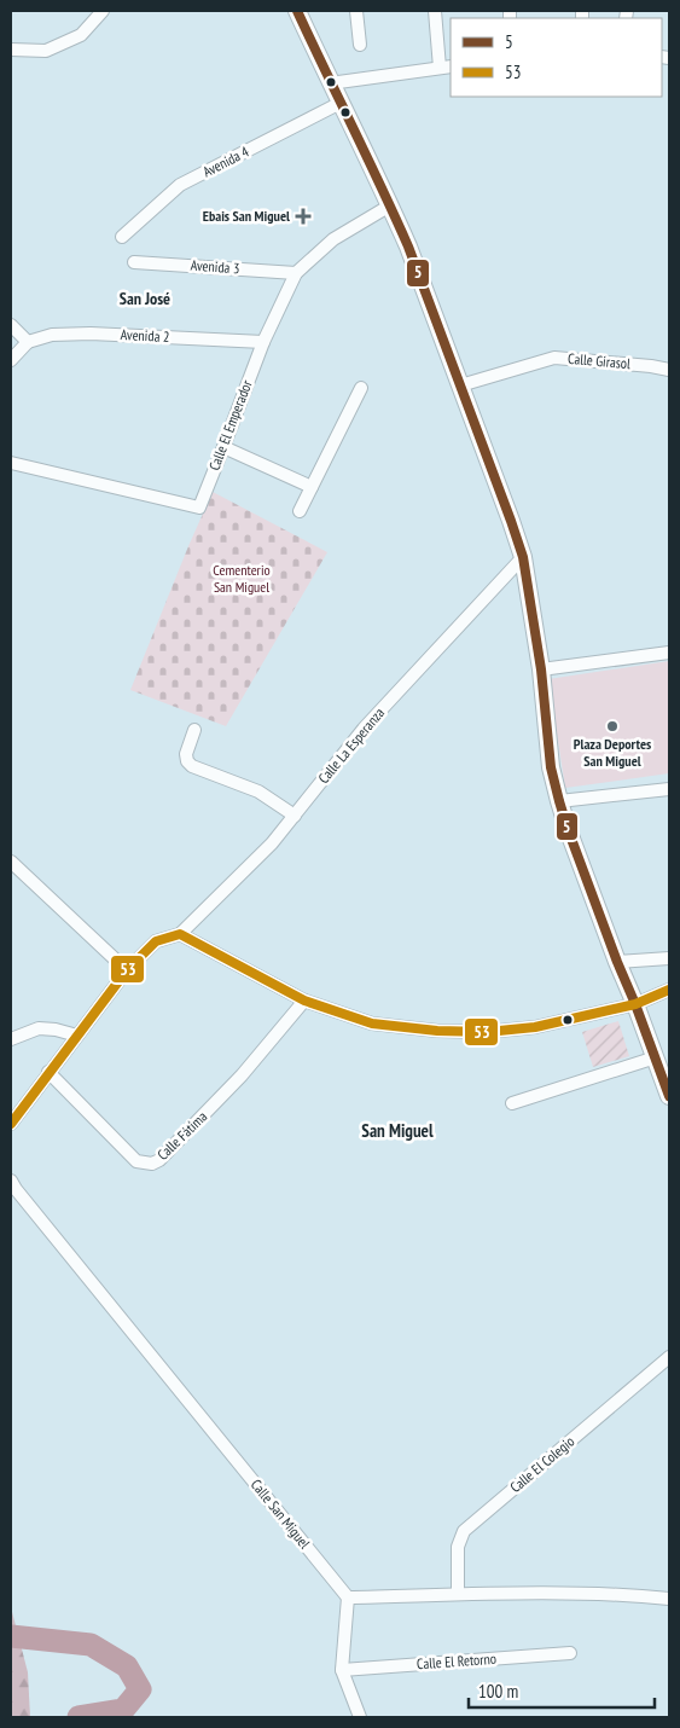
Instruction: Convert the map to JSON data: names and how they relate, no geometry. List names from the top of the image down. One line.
{"streets":{"street":["Avenida 4","Avenida 3","Avenida 2","Calle Girasol","Calle El Emperador","Calle La Esperanza","Calle Fátima","Calle El Colegio","Calle San Miguel","Calle El Retorno"]},"crossings":[["Avenida 3","Calle El Emperador"],["Avenida 2","Calle El Emperador"]],"districts":["San José","San Miguel"],"parks":["Cementerio San Miguel"],"places":{"health":["Ebais San Miguel"],"other":["Plaza Deportes San Miguel"]},"lines":["transit line 5","transit line 53"],"legend":["5","53"],"scale_bar":"100 m"}
